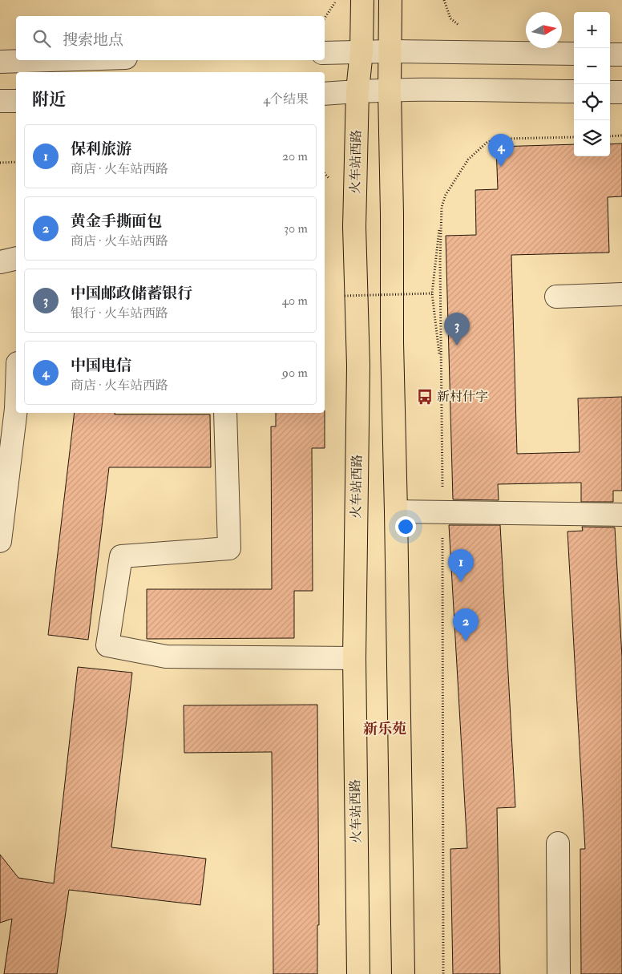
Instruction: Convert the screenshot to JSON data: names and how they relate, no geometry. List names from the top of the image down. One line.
{"streets":{"main road":["火车站西路"]},"districts":["新乐苑"],"places":{"bus stop":["新村什字"]},"north":"right","page":{"map_buttons":["+","−"],"search":"搜索地点","heading":["附近","4个结果"],"list":[{"mark":"1","name":"保利旅游","note":"商店 · 火车站西路","value":"20 m"},{"mark":"2","name":"黄金手撕面包","note":"商店 · 火车站西路","value":"30 m"},{"mark":"3","name":"中国邮政储蓄银行","note":"银行 · 火车站西路","value":"40 m"},{"mark":"4","name":"中国电信","note":"商店 · 火车站西路","value":"90 m"}],"pins":["4","3","1","2"]}}
